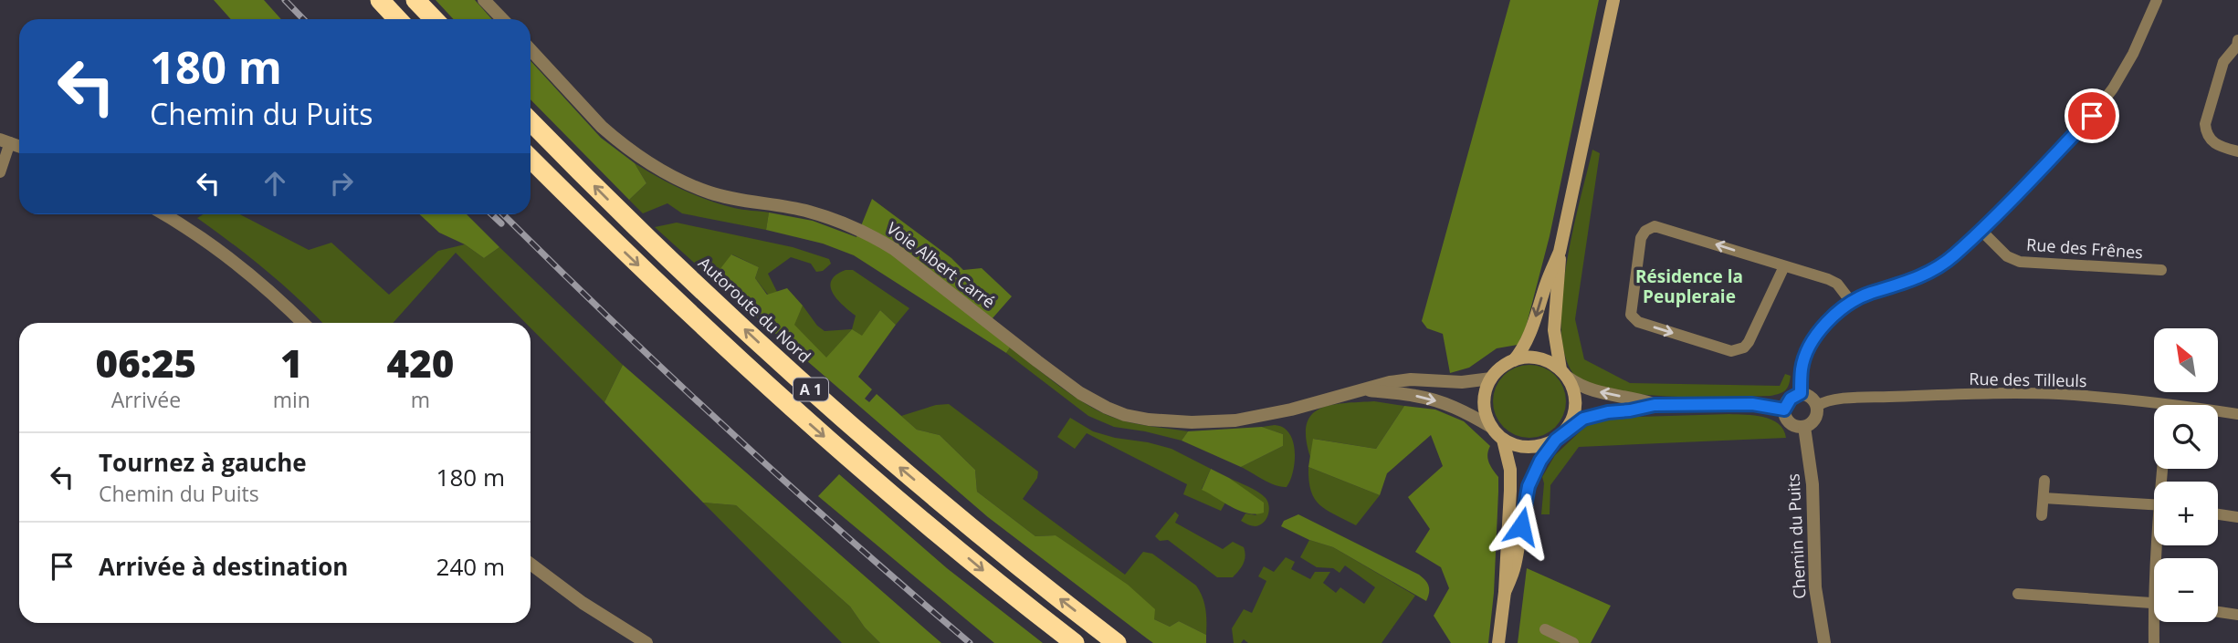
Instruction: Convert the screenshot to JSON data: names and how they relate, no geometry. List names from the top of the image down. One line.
{"streets":{"highway":["Autoroute du Nord","A 1"],"street":["Rue des Frênes","Voie Albert Carré","Rue des Tilleuls","Chemin du Puits"]},"crossings":[["Rue des Tilleuls","Chemin du Puits"]],"districts":["Résidence la Peupleraie"],"north":"top left","page":{"turn":["180 m","Chemin du Puits"],"eta":["06:25","Arrivée","1","min","420","m"],"map_buttons":["+","−"],"list":[{"name":"Tournez à gauche","note":"Chemin du Puits","value":"180 m"},{"name":"Arrivée à destination","value":"240 m"}]}}
